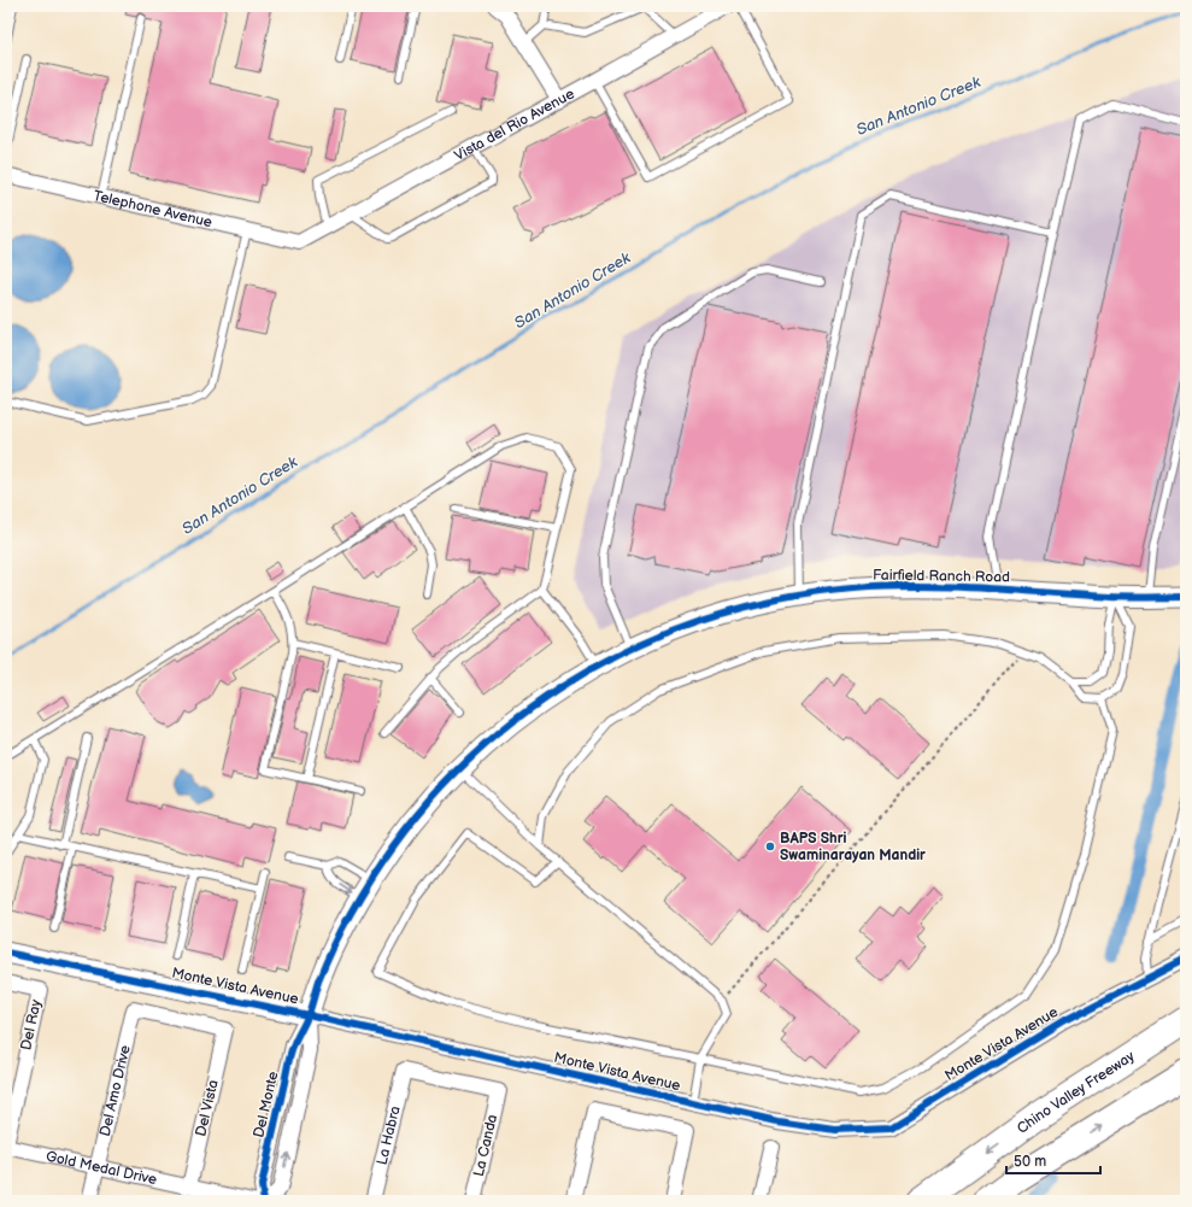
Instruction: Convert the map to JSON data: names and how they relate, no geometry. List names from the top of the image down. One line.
{"streets":{"highway":["Chino Valley Freeway"],"street":["Vista del Rio Avenue","Telephone Avenue","Fairfield Ranch Road","Monte Vista Avenue","Del Ray","Del Amo Drive","Del Monte","Del Vista","La Habra","La Canda","Gold Medal Drive"]},"crossings":[["Vista del Rio Avenue","Telephone Avenue"],["Fairfield Ranch Road","Monte Vista Avenue"],["Fairfield Ranch Road","Del Monte"],["Monte Vista Avenue","Del Monte"],["Del Ray","Gold Medal Drive"],["Del Amo Drive","Del Vista"],["Del Amo Drive","Gold Medal Drive"],["Del Vista","Gold Medal Drive"],["La Habra","La Canda"]],"water":["San Antonio Creek"],"places":["BAPS Shri Swaminarayan Mandir"],"scale_bar":"50 m"}
